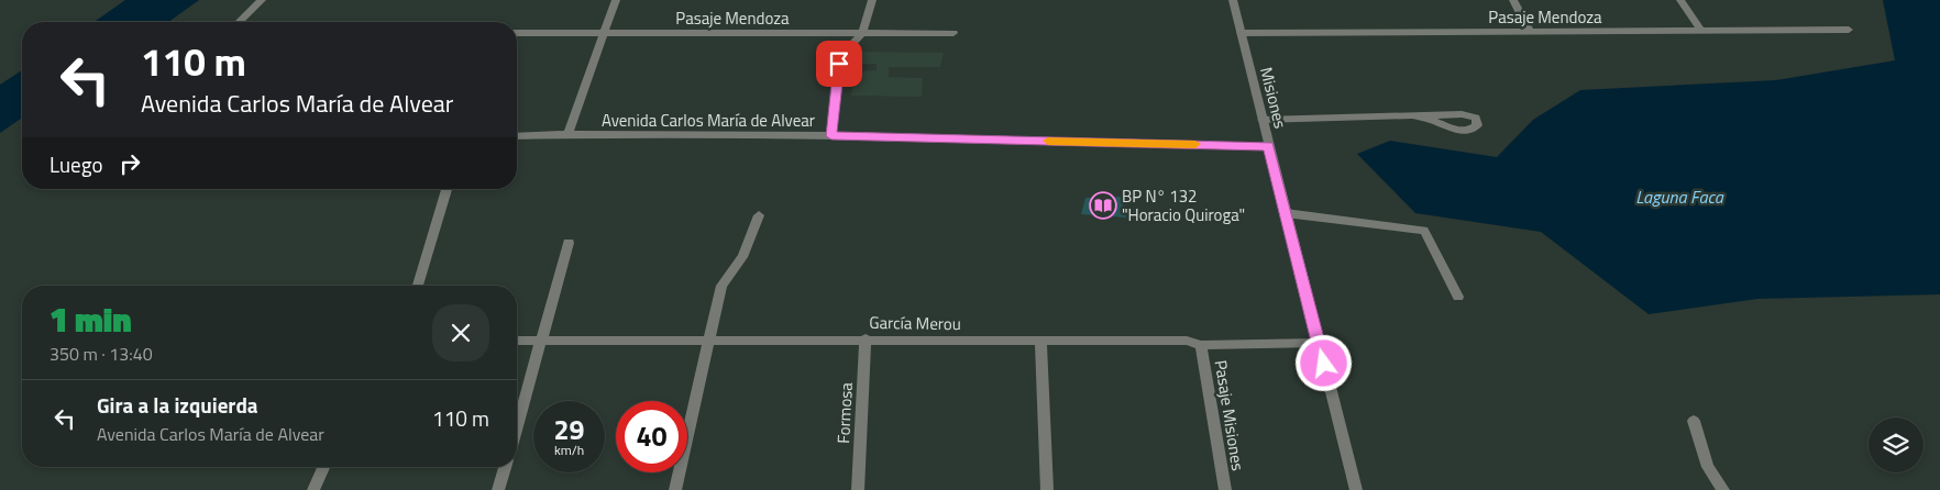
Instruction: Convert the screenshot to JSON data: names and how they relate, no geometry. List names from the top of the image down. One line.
{"streets":{"street":["Pasaje Mendoza","Misiones","Avenida Carlos María de Alvear","García Merou","Formosa","Pasaje Misiones"]},"crossings":[["Pasaje Mendoza","Misiones"],["Misiones","Avenida Carlos María de Alvear"],["Misiones","García Merou"],["García Merou","Formosa"],["García Merou","Pasaje Misiones"]],"water":["Laguna Faca"],"places":{"library":["BP N° 132 \"Horacio Quiroga\""]},"page":{"turn":["110 m","Avenida Carlos María de Alvear"],"then":"Luego","heading":["1 min","350 m · 13:40"],"list":[{"name":"Gira a la izquierda","note":"Avenida Carlos María de Alvear","value":"110 m"}],"speed":"29 km/h","limit":"40"}}
